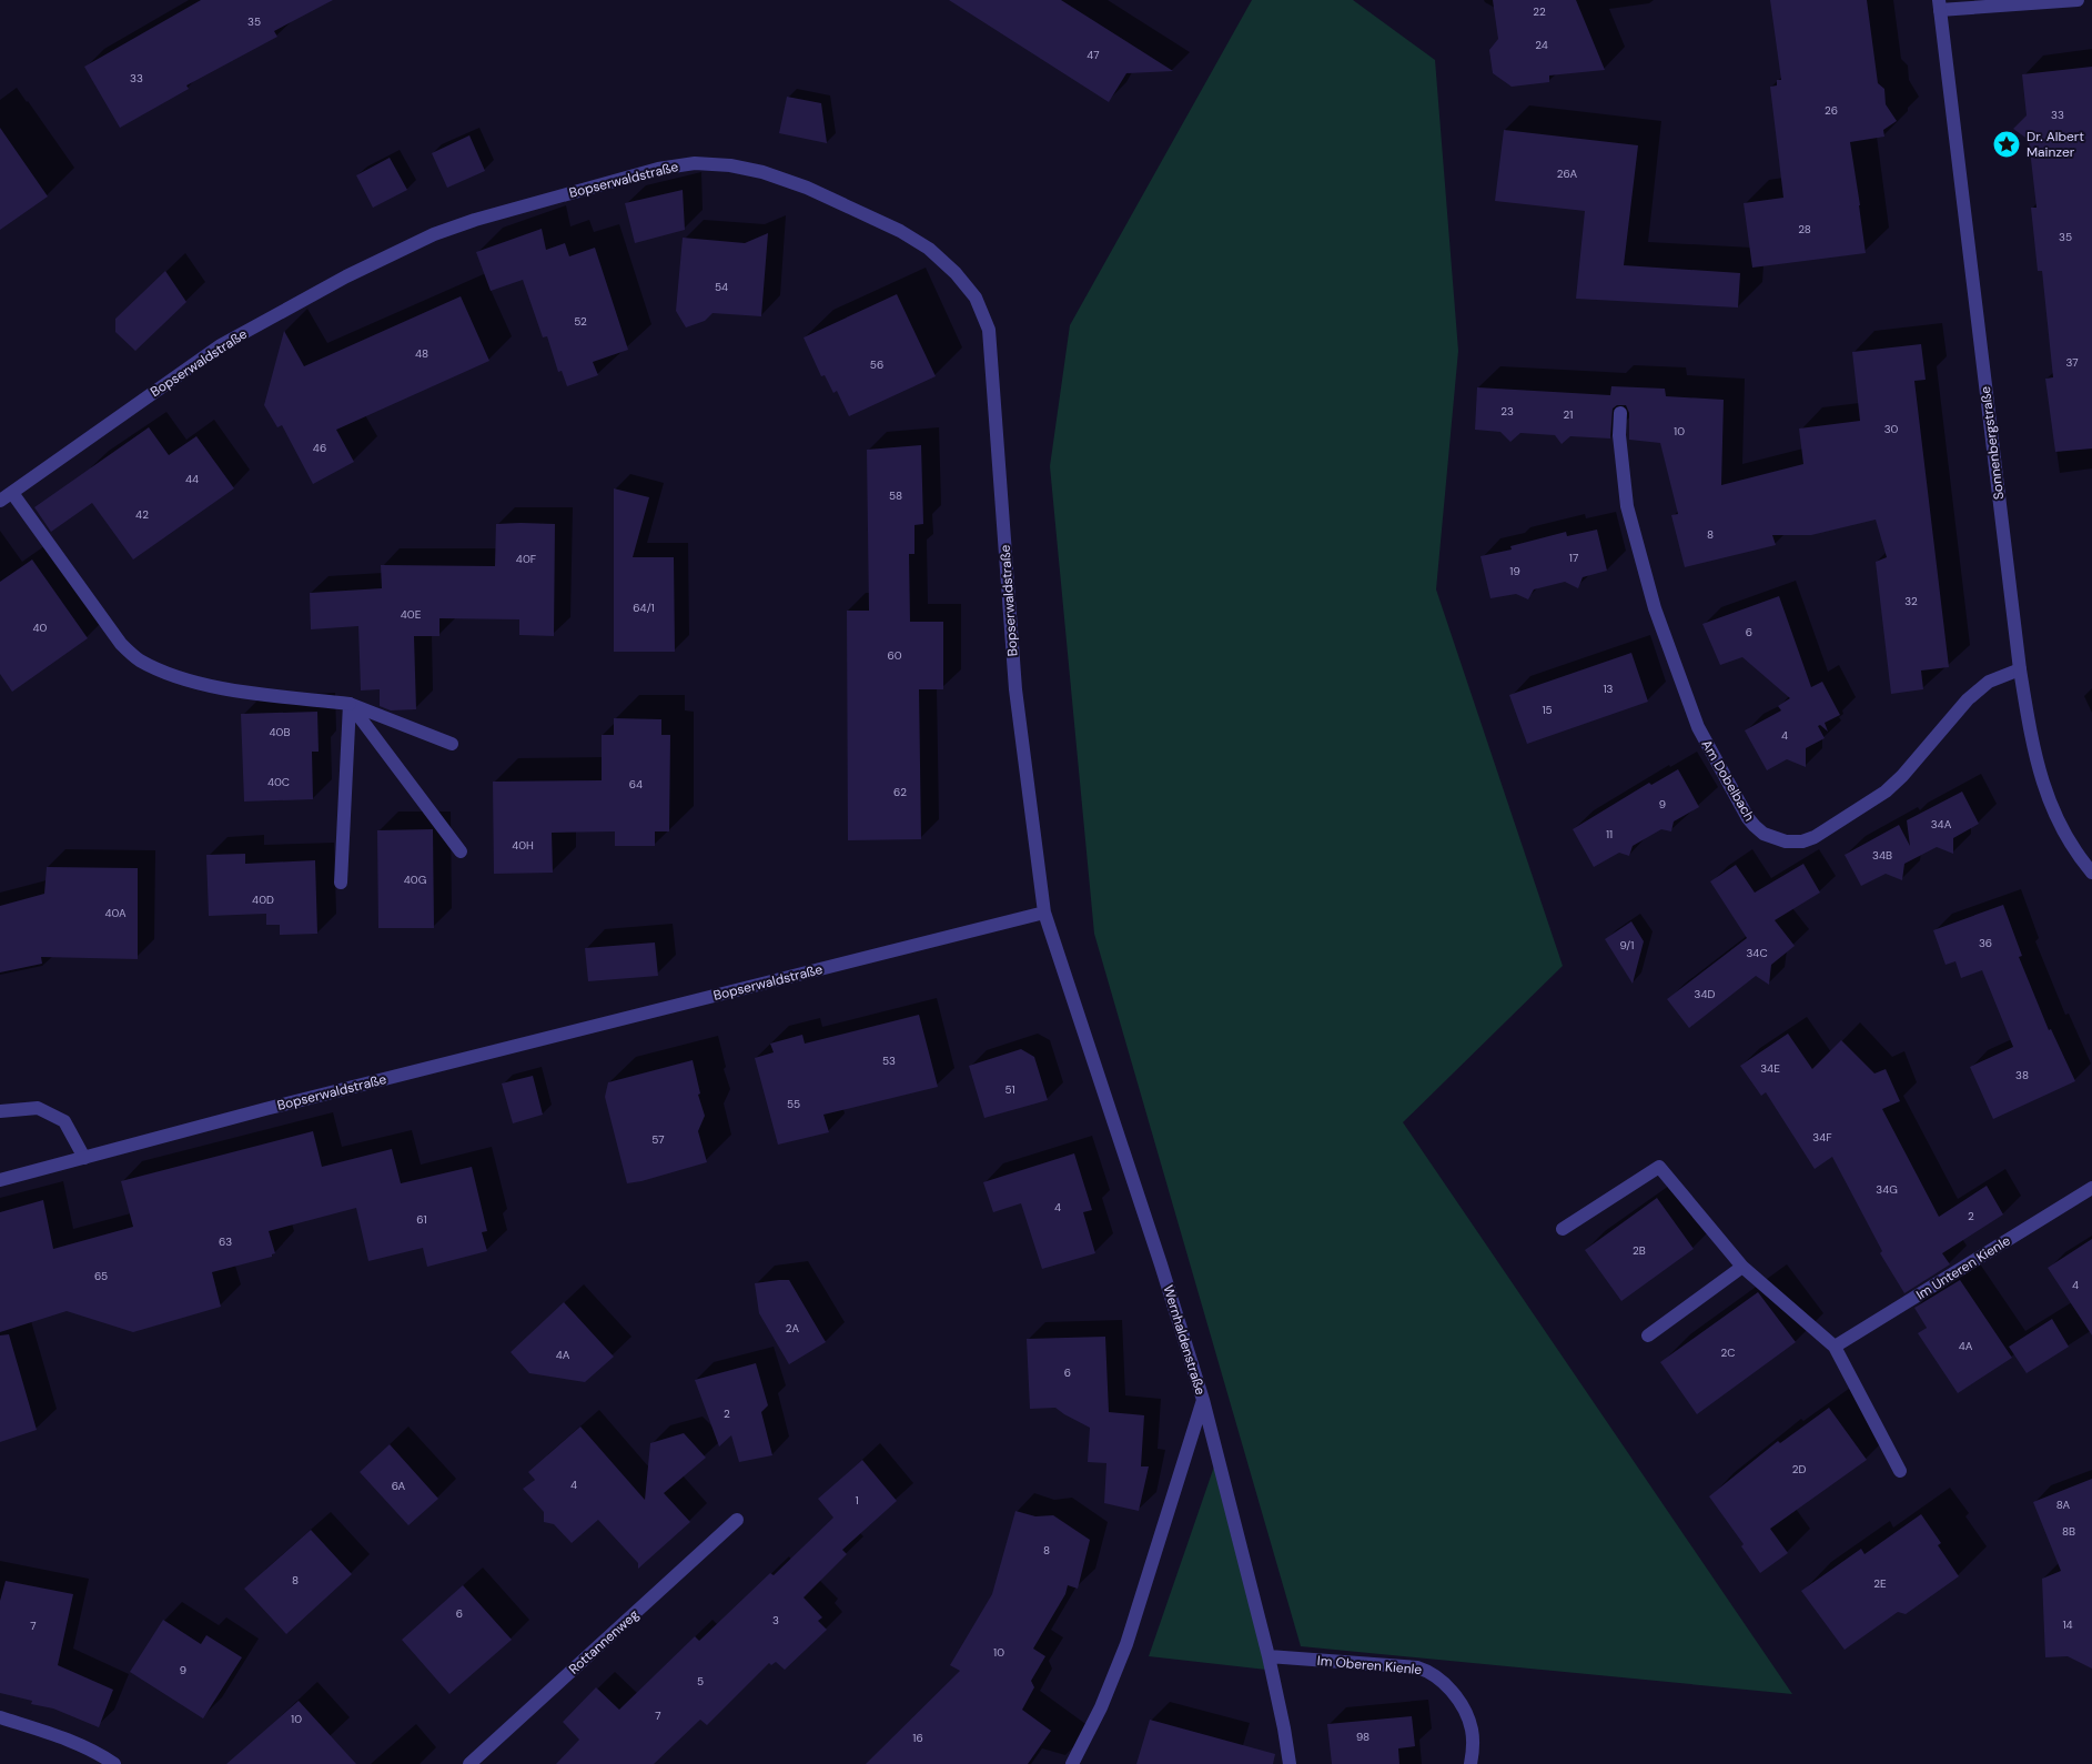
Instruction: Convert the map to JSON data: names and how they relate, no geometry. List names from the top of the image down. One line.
{"streets":{"street":["Bopserwaldstraße","Sonnenbergstraße","Am Dobelbach","Im Unteren Kienle","Wernhaldenstraße","Rottannenweg","Im Oberen Kienle"]},"crossings":[["Bopserwaldstraße","Wernhaldenstraße"],["Sonnenbergstraße","Am Dobelbach"]],"places":{"place":["Dr. Albert Mainzer"]},"house_numbers":["22","35","24","47","33","26","33","26A","28","35","54","52","48","37","56","23","21","30","10","46","44","58","42","8","17","40F","19","32","64/1","40E","40","6","60","13","15","40B","4","40C","64","62","9","34A","11","40H","34B","40G","40D","40A","36","9/1","34C","34D","53","34E","38","51","55","34F","57","34G","4","2","61","63","2B","65","4","2A","4A","2C","4A","6","2","2D","4","6A","1","8A","8B","8","8","2E","6","3","14","7","10","9","5","7","10","98","16"]}
